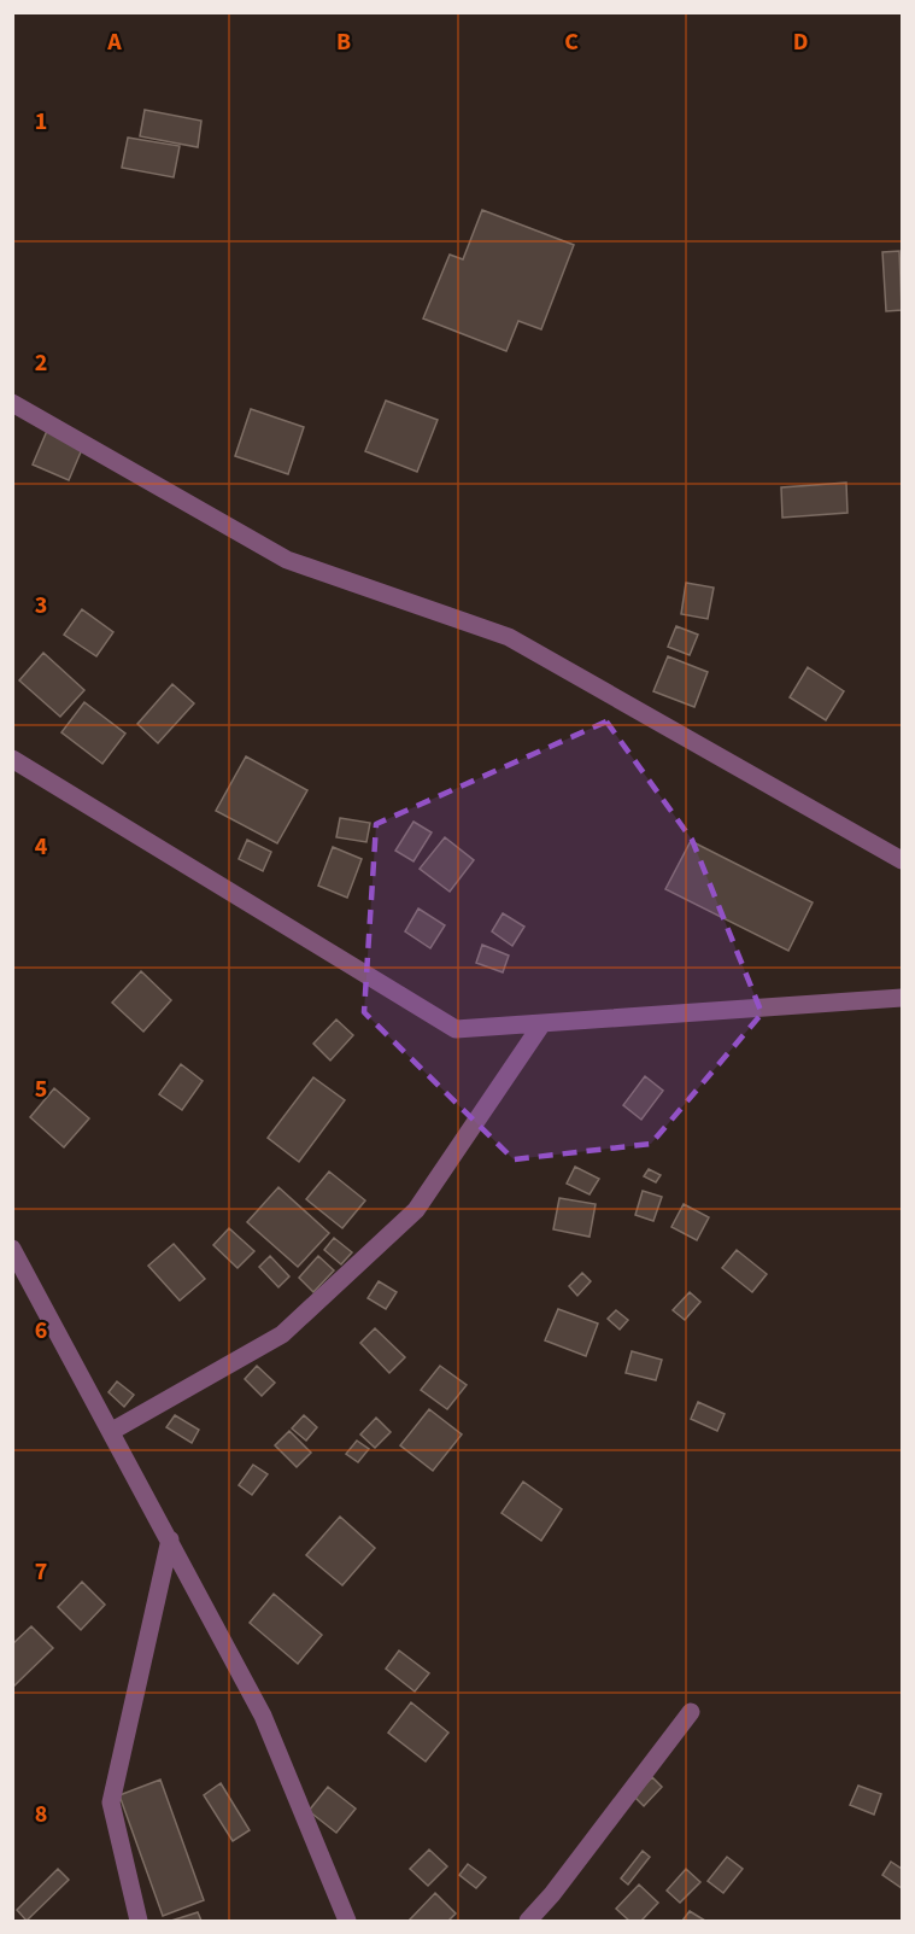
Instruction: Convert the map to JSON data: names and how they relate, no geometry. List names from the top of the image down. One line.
{"grid":{"columns":["A","B","C","D"],"rows":["1","2","3","4","5","6","7","8"]}}
